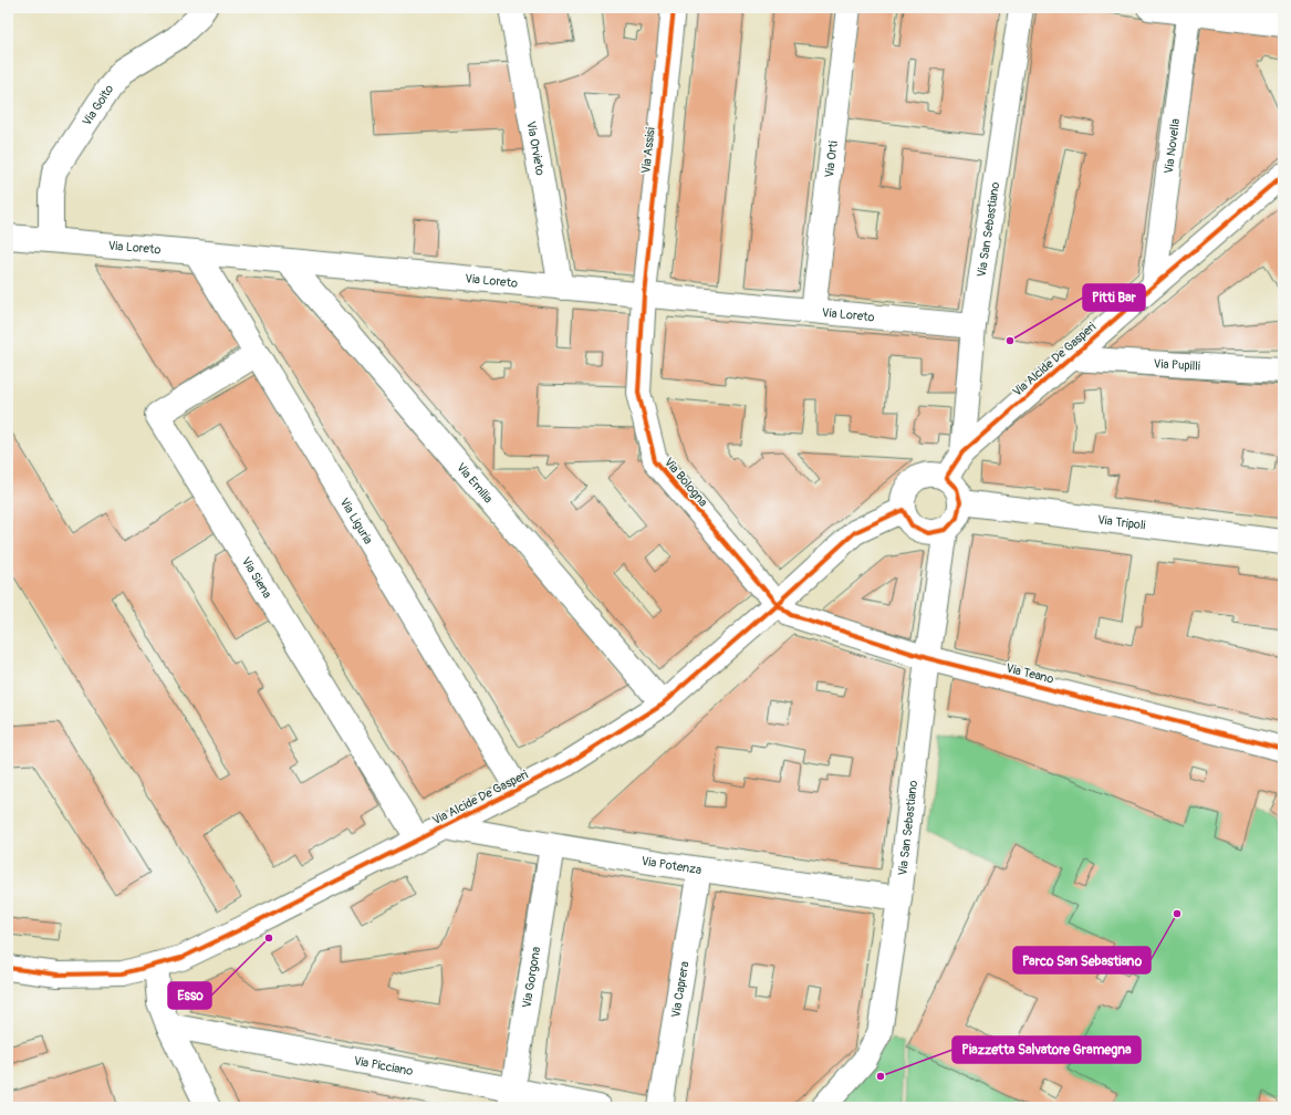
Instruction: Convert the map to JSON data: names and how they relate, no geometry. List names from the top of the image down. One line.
{"streets":{"street":["Via Goito","Via Novella","Via Orvieto","Via Assisi","Via Orti","Via San Sebastiano","Via Loreto","Via Alcide De Gasperi","Via Pupilli","Via Emilia","Via Bologna","Via Liguria","Via Tripoli","Via Siena","Via Teano","Via Potenza","Via Gorgona","Via Caprera","Via Picciano"]},"crossings":[["Via Goito","Via Loreto"],["Via Novella","Via Alcide De Gasperi"],["Via Orvieto","Via Loreto"],["Via Assisi","Via Loreto"],["Via Assisi","Via Bologna"],["Via Orti","Via Loreto"],["Via San Sebastiano","Via Loreto"],["Via San Sebastiano","Via Alcide De Gasperi"],["Via San Sebastiano","Via Tripoli"],["Via San Sebastiano","Via Teano"],["Via San Sebastiano","Via Potenza"],["Via Loreto","Via Emilia"],["Via Loreto","Via Bologna"],["Via Loreto","Via Liguria"],["Via Alcide De Gasperi","Via Pupilli"],["Via Alcide De Gasperi","Via Emilia"],["Via Alcide De Gasperi","Via Bologna"],["Via Alcide De Gasperi","Via Liguria"],["Via Alcide De Gasperi","Via Tripoli"],["Via Alcide De Gasperi","Via Siena"],["Via Alcide De Gasperi","Via Teano"],["Via Alcide De Gasperi","Via Potenza"],["Via Bologna","Via Teano"],["Via Liguria","Via Siena"],["Via Potenza","Via Gorgona"],["Via Potenza","Via Caprera"],["Via Gorgona","Via Picciano"]],"places":["Pitti Bar","Parco San Sebastiano","Esso","Piazzetta Salvatore Gramegna"]}
